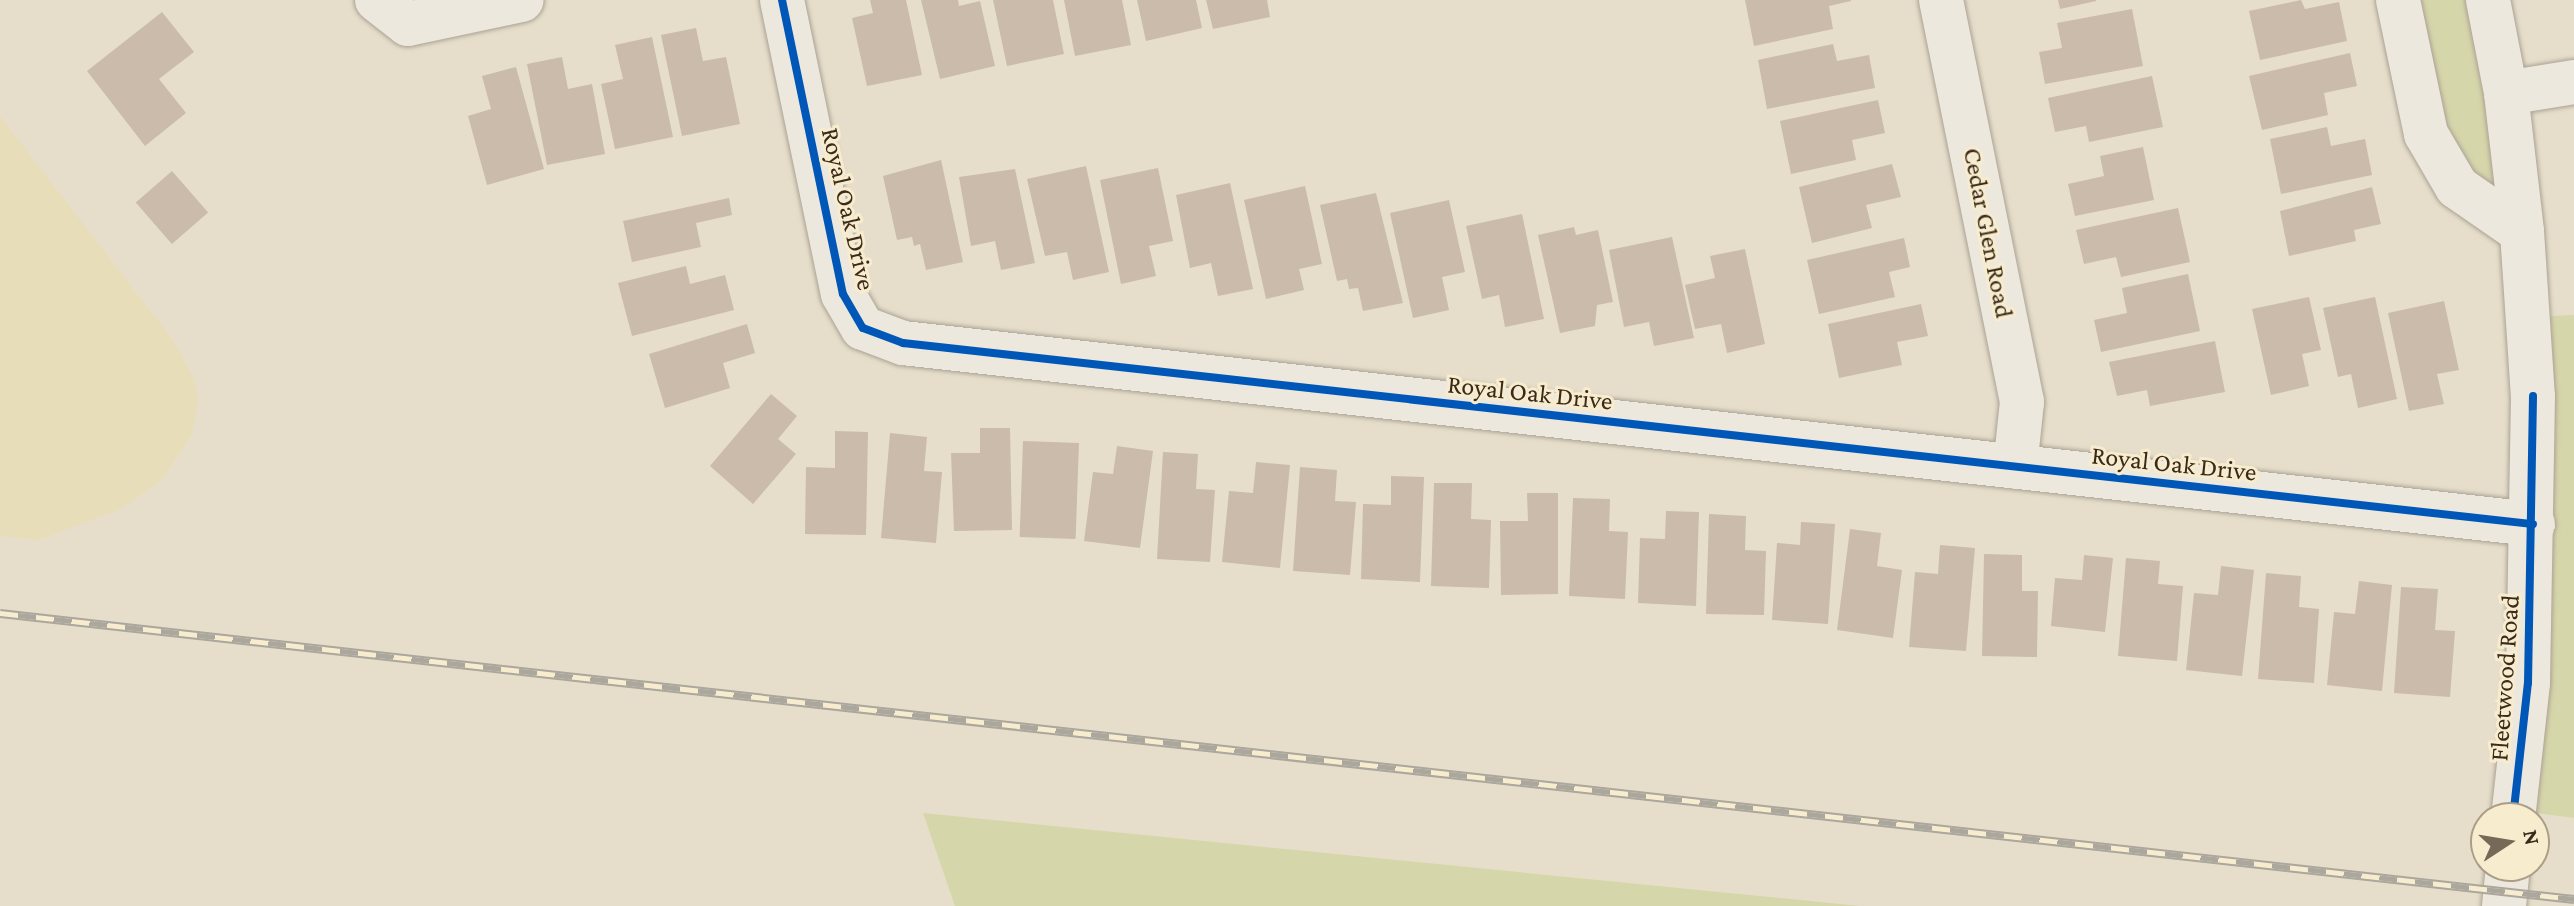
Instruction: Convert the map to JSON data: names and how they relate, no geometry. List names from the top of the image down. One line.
{"streets":{"street":["Royal Oak Drive","Cedar Glen Road","Fleetwood Road"]},"crossings":[["Royal Oak Drive","Cedar Glen Road"],["Royal Oak Drive","Fleetwood Road"]],"north":"right"}
